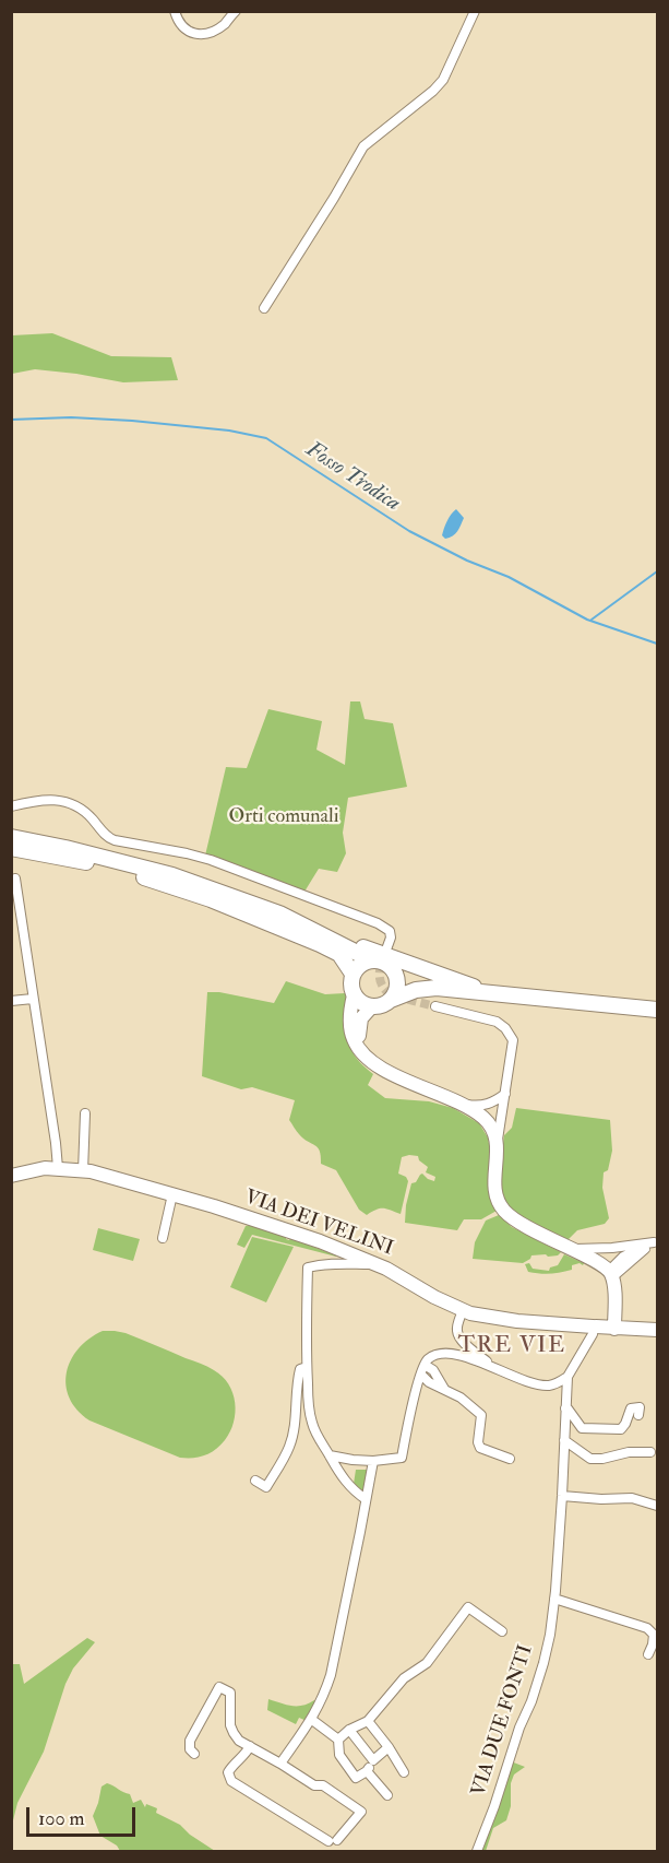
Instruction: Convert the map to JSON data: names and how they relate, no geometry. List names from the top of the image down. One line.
{"streets":{"street":["VIA DEI VELINI","VIA DUE FONTI"]},"crossings":[["VIA DEI VELINI","VIA DUE FONTI"]],"districts":["TRE VIE"],"water":["Fosso Trodica"],"parks":["Orti comunali"],"scale_bar":"100 m"}
